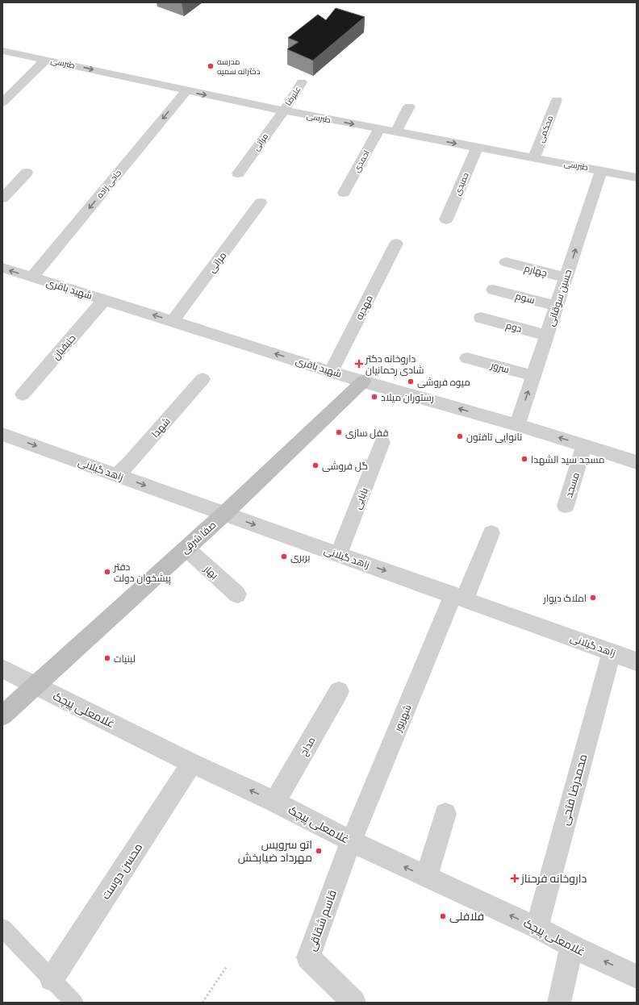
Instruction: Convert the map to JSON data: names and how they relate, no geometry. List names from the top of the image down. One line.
{"streets":{"main road":["صفا شرقی"],"street":["طبرسی","علیرضا","محکمی","مرآتی","احمدی","حاجی زاده","حمیدی","مراتی","چهارم","شهید باقری","سوم","حسین سوقانی","مهدیه","دوم","حنیفیان","سرور","شهدا","زاهد گیلانی","مسجد","بابایی","بهار","غلامعلی پیچک","شهریور","مداح","محمدرضا فتحی","محسن دوست","قاسم شقاقی"]},"crossings":[["طبرسی","علیرضا"],["طبرسی","محکمی"],["طبرسی","مرآتی"],["طبرسی","احمدی"],["طبرسی","حاجی زاده"],["طبرسی","حمیدی"],["طبرسی","حسین سوقانی"],["علیرضا","مرآتی"],["حاجی زاده","شهید باقری"],["مراتی","شهید باقری"],["چهارم","حسین سوقانی"],["شهید باقری","حسین سوقانی"],["شهید باقری","مهدیه"],["شهید باقری","حنیفیان"],["شهید باقری","مسجد"],["شهید باقری","صفا شرقی"],["سوم","حسین سوقانی"],["حسین سوقانی","دوم"],["حسین سوقانی","سرور"],["شهدا","زاهد گیلانی"],["زاهد گیلانی","بابایی"],["زاهد گیلانی","صفا شرقی"],["زاهد گیلانی","شهریور"],["زاهد گیلانی","محمدرضا فتحی"],["صفا شرقی","بهار"],["صفا شرقی","غلامعلی پیچک"],["غلامعلی پیچک","شهریور"],["غلامعلی پیچک","مداح"],["غلامعلی پیچک","محمدرضا فتحی"],["غلامعلی پیچک","محسن دوست"],["غلامعلی پیچک","قاسم شقاقی"],["شهریور","قاسم شقاقی"]],"one_way":["طبرسی","شهید باقری","حسین سوقانی","زاهد گیلانی","غلامعلی پیچک"],"places":{"other":["مدرسه دخترانه سمیه","میوه فروشی","رستوران میلاد","قفل سازی","نانوایی تافتون","مسجد سید الشهدا","گل فروشی","بربری","دفتر پیشخوان دولت","املاک دیوار","لبنیات","اتو سرویس مهرداد ضیابخش","فلافلی"],"health":["داروخانه دکتر شادی رحمانیان","داروخانه فرحناز"]}}
